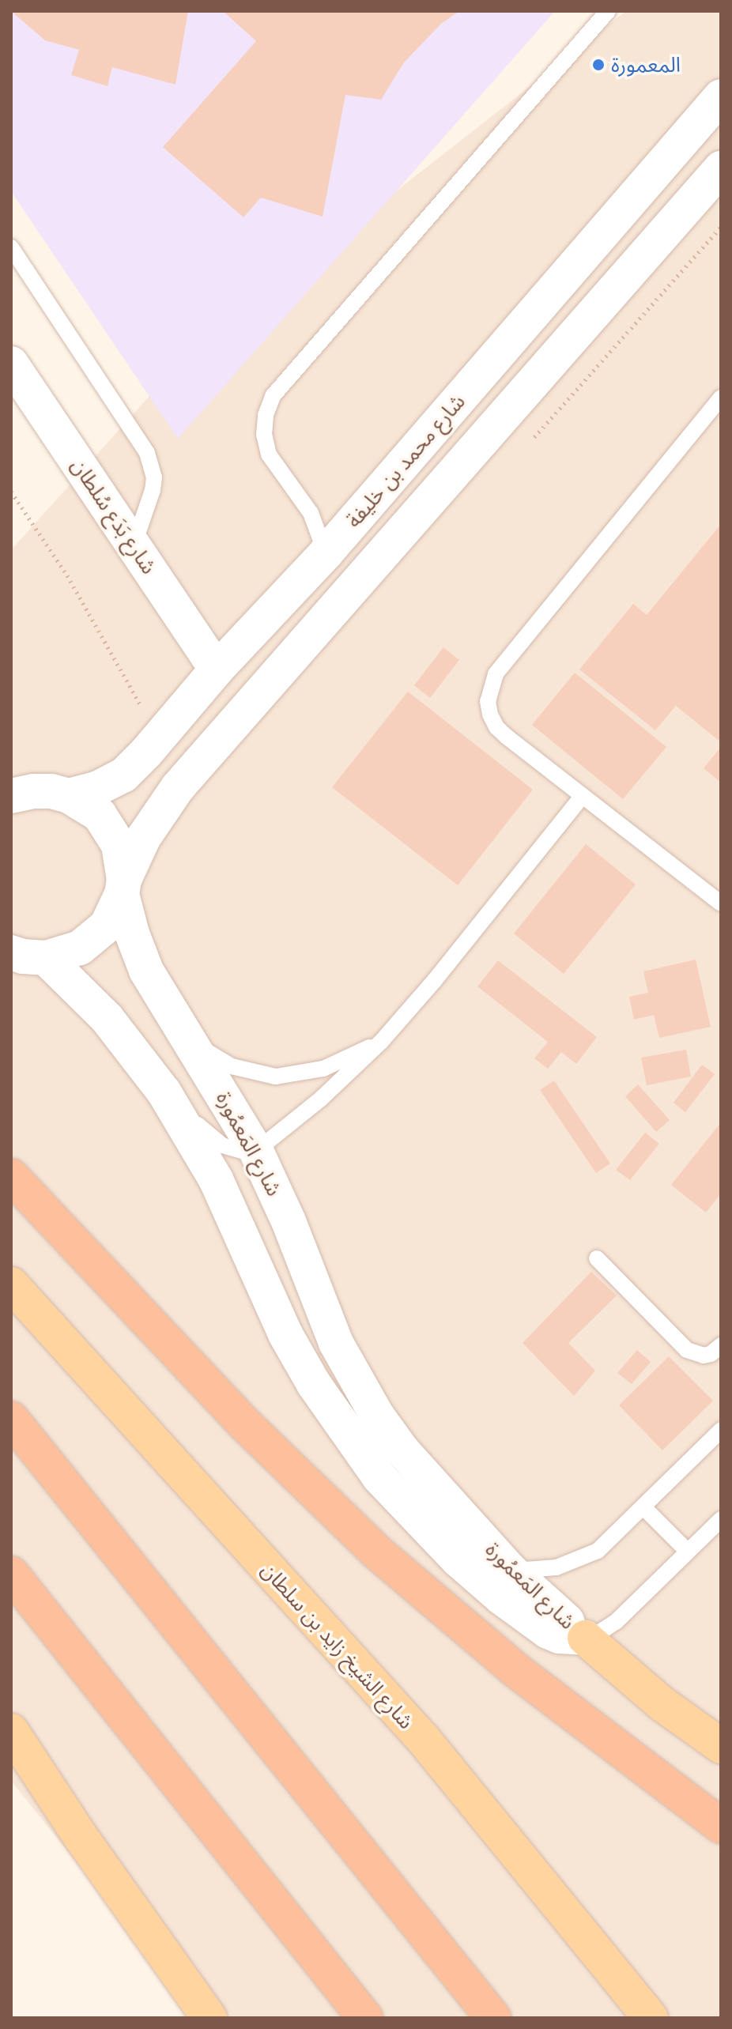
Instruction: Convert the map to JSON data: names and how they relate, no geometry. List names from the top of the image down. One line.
{"streets":{"main road":["شارع محمد بن خليفة","شارع بَدَع سُلطان","شارع المَعمُورة","شارع الشيخ زايد بن سلطان"]},"crossings":[["شارع محمد بن خليفة","شارع بَدَع سُلطان"],["شارع محمد بن خليفة","شارع المَعمُورة"]],"places":["المعمورة"]}
